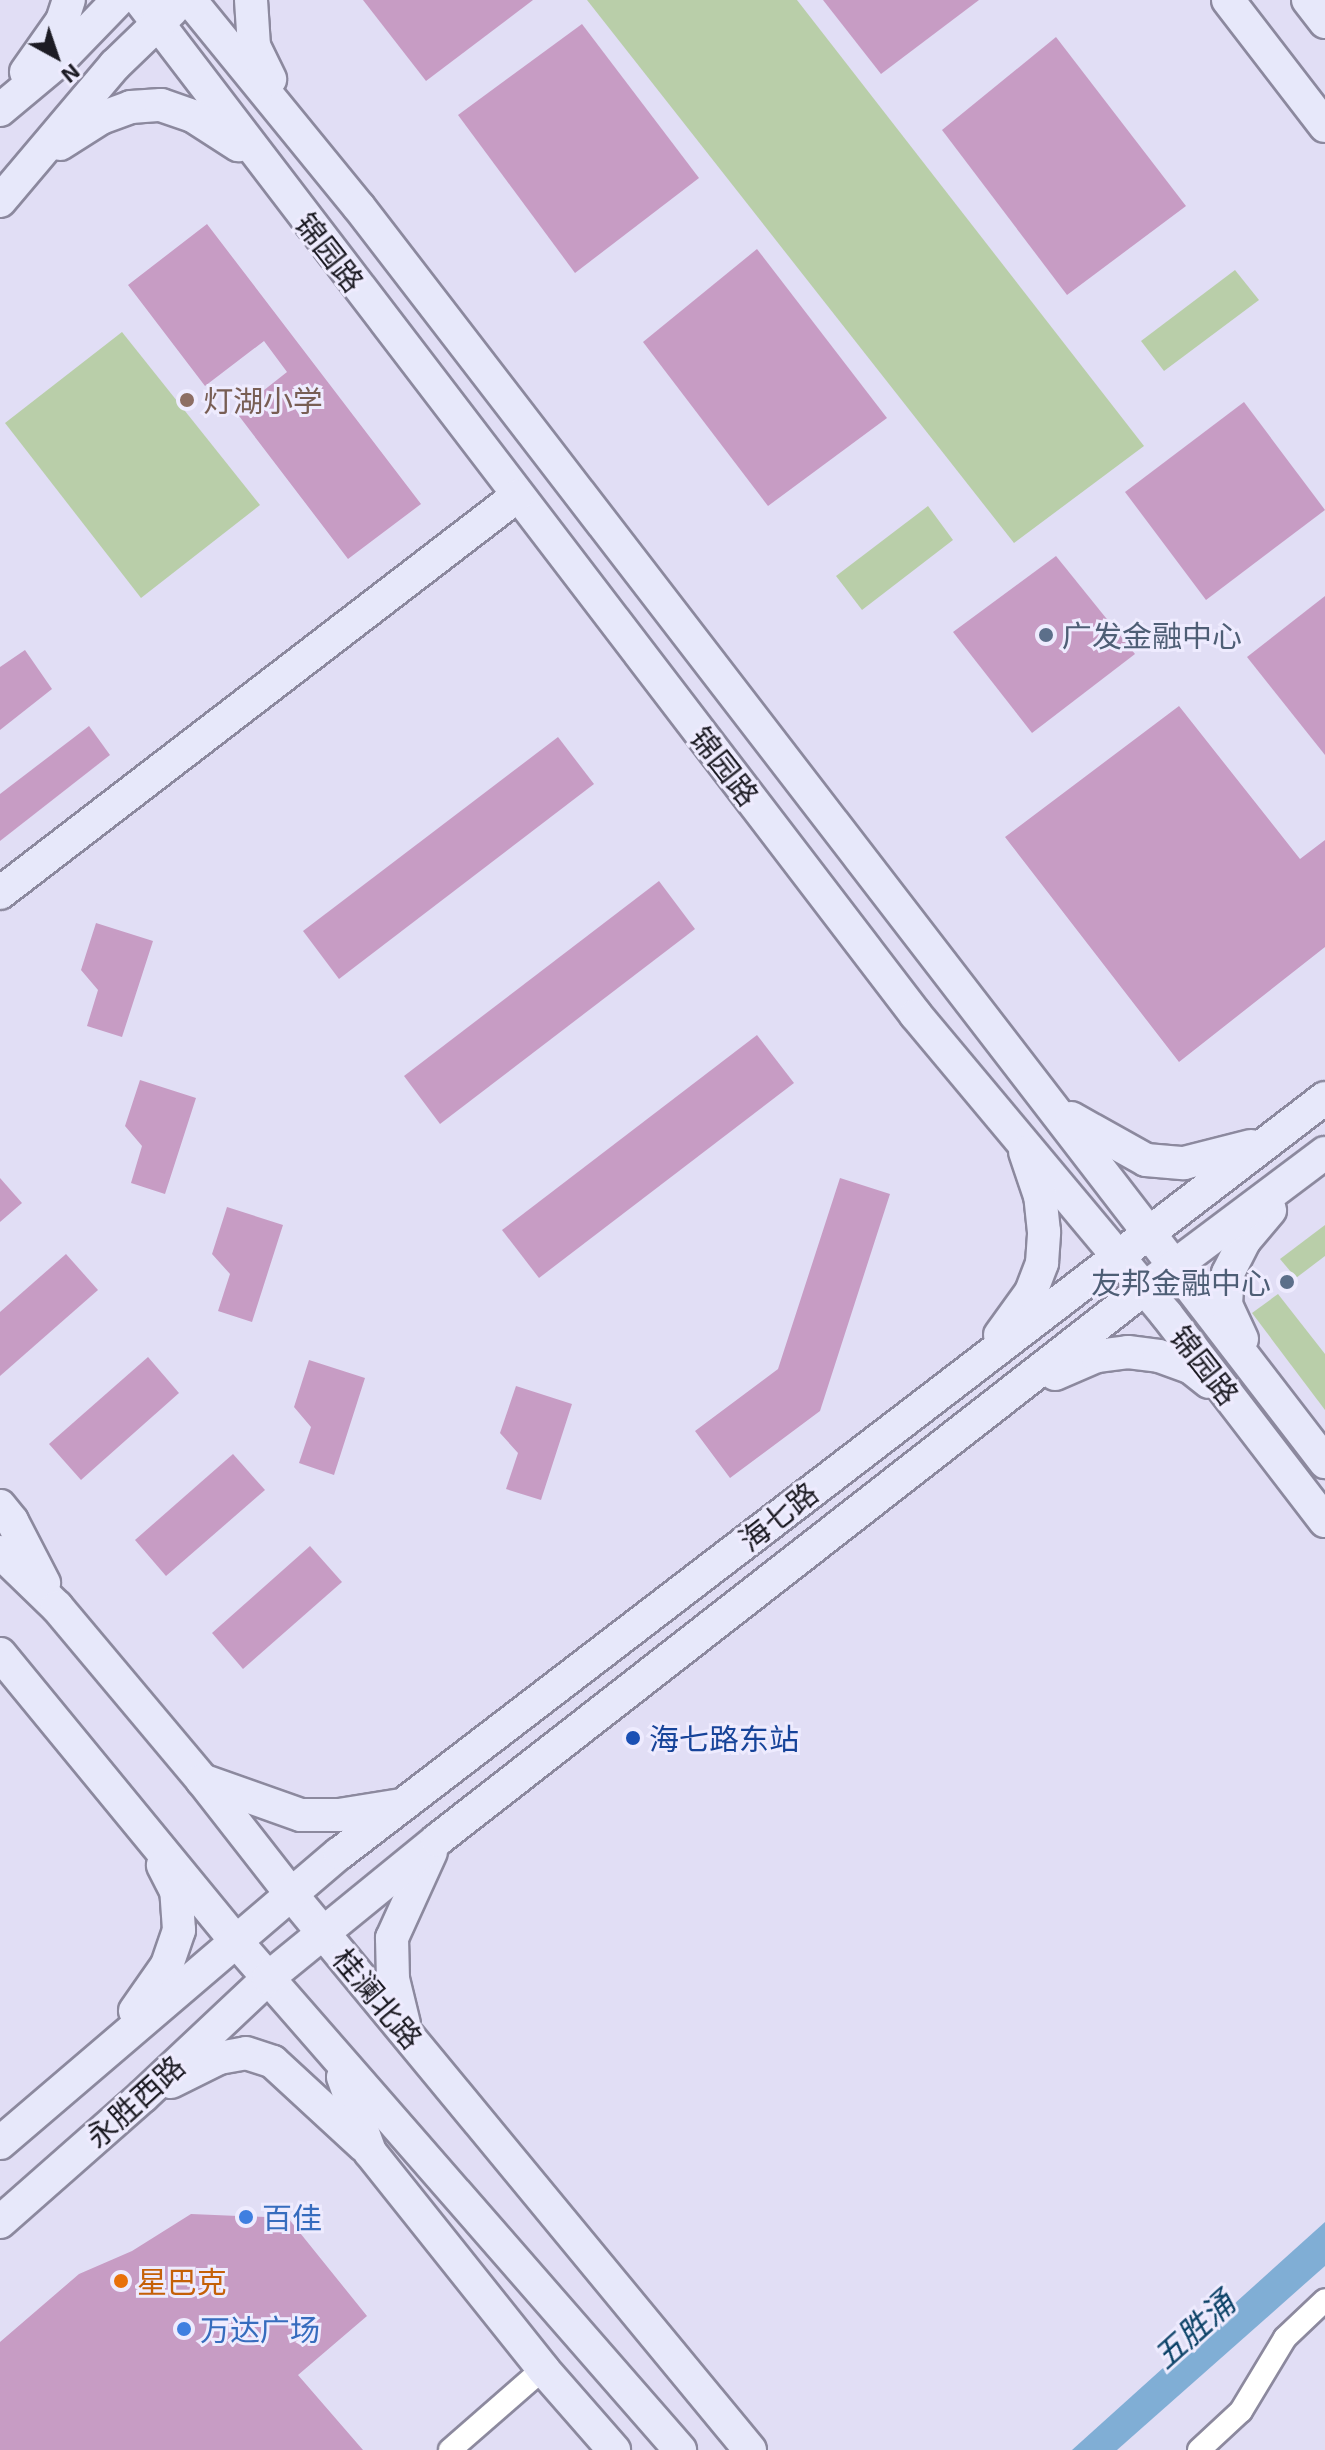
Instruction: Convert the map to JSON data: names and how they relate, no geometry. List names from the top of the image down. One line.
{"streets":{"main road":["锦园路","海七路","桂澜北路","永胜西路"]},"crossings":[["锦园路","海七路"],["海七路","桂澜北路"],["海七路","永胜西路"],["桂澜北路","永胜西路"]],"water":["五胜涌"],"places":["灯湖小学","广发金融中心","友邦金融中心","海七路东站","百佳","星巴克","万达广场"],"north":"bottom right"}
